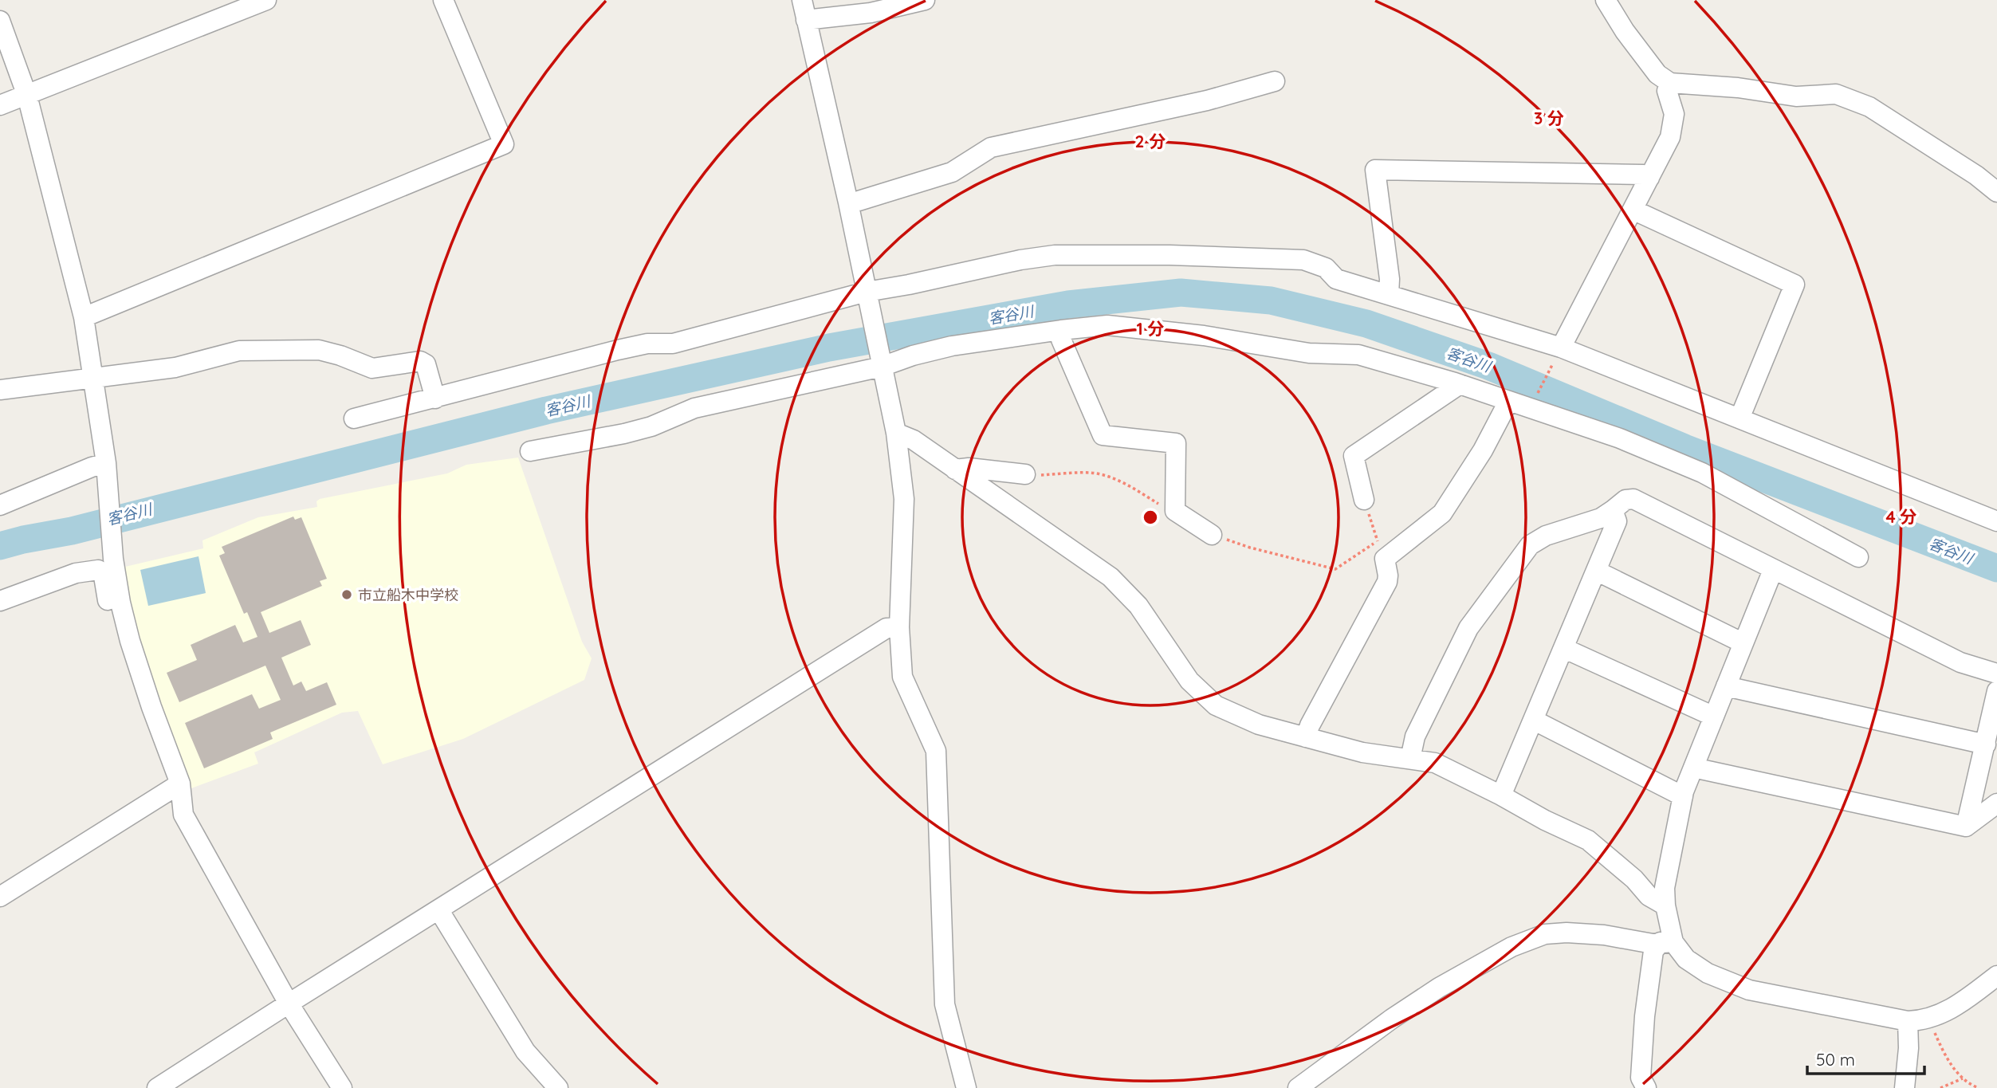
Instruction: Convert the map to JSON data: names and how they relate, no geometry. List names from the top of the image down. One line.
{"water":["客谷川"],"places":["市立船木中学校"],"scale_bar":"50 m","rings":["3 分","2 分","1 分","4 分"]}
